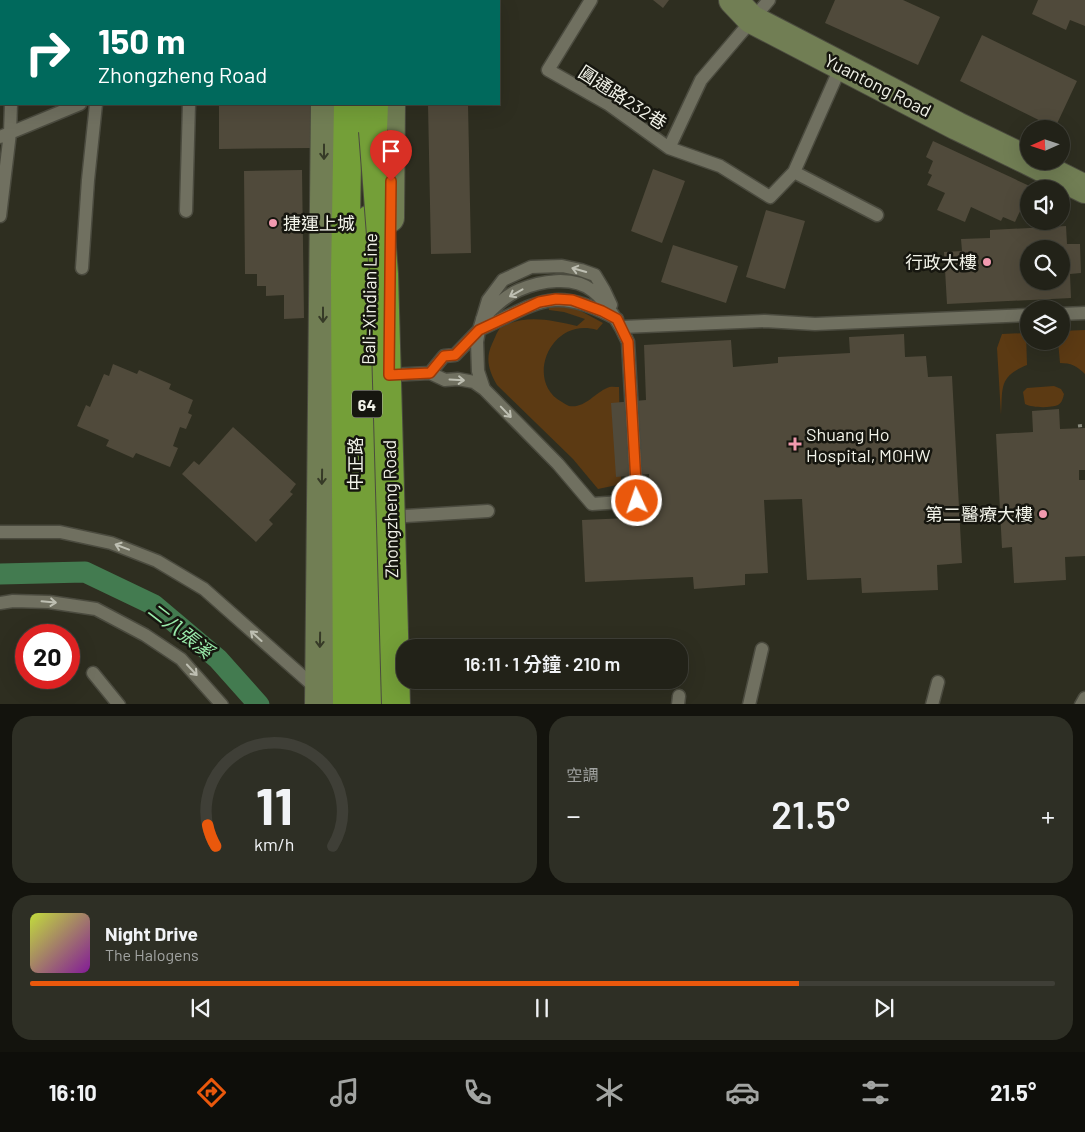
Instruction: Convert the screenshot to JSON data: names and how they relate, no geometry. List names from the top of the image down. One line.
{"streets":{"highway":["Bali-Xindian Line","64"],"main road":["Yuantong Road","中正路","Zhongzheng Road"],"lane":["圓通路232巷"]},"crossings":[["Yuantong Road","圓通路232巷"],["Bali-Xindian Line","中正路"]],"water":["二八張溪"],"places":{"other":["捷運上城","行政大樓","第二醫療大樓"],"health":["Shuang Ho Hospital, MOHW"]},"north":"left","page":{"turn":["150 m","Zhongzheng Road"],"limit":"20","trip":"16:11 · 1 分鐘 · 210 m","tile":"空調","heat":["−","21.5°","+"],"song":["Night Drive","The Halogens"],"tabs":["16:10","21.5°"],"gauge":["11","km/h"]}}
